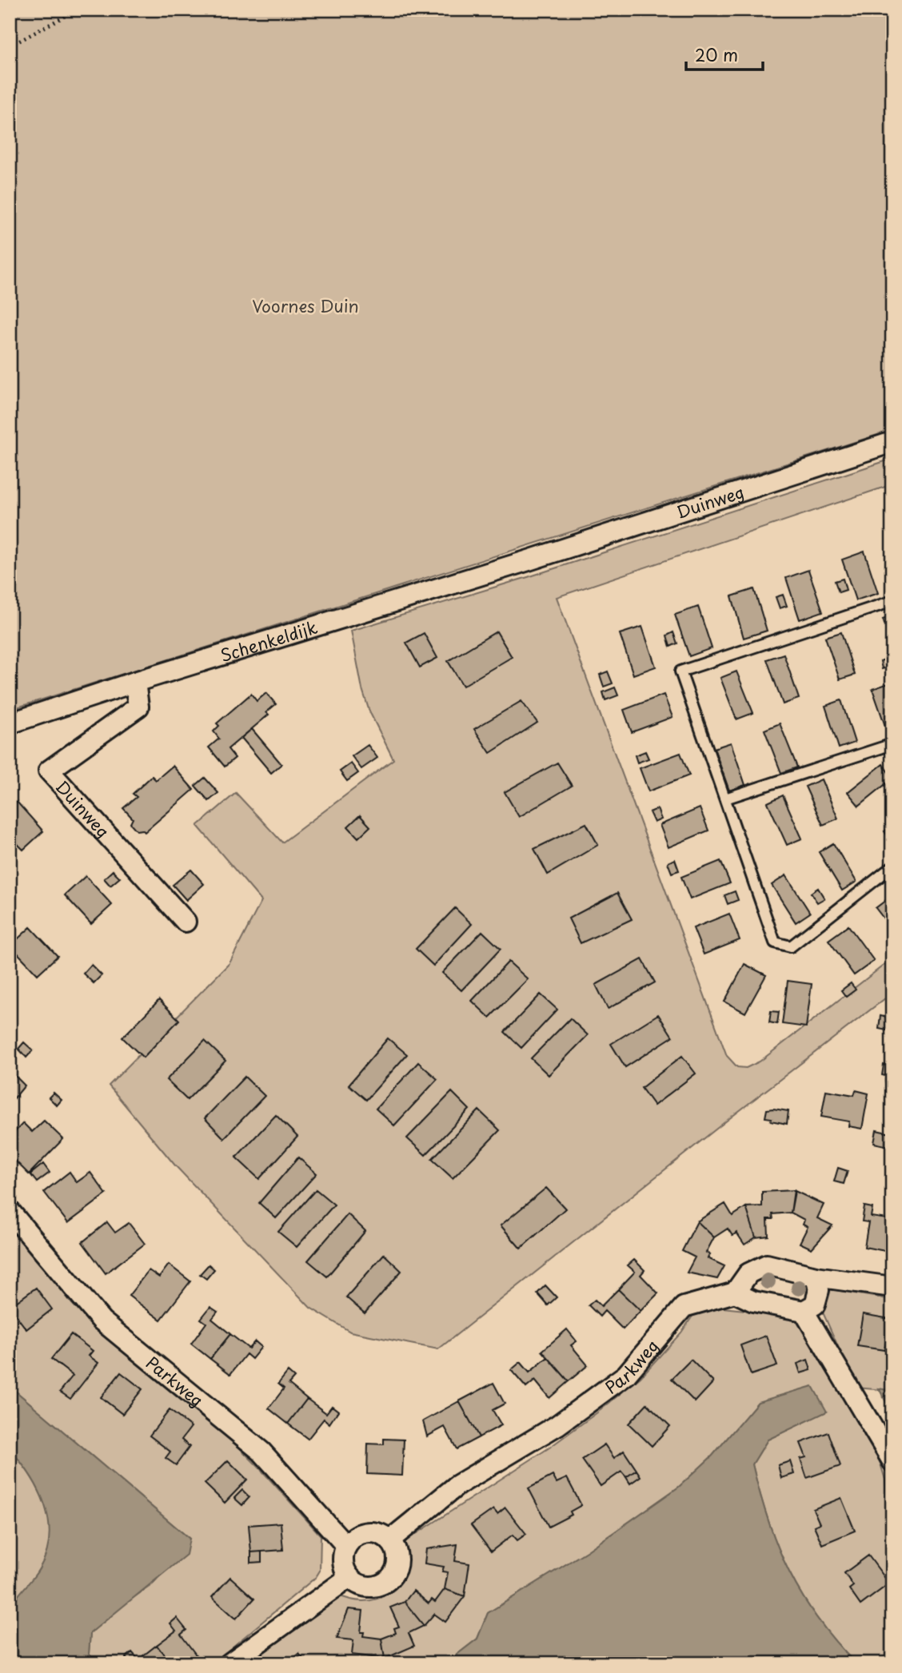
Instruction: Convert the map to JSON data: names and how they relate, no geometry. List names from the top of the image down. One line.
{"streets":{"street":["Duinweg","Schenkeldijk","Parkweg"]},"crossings":[["Duinweg","Schenkeldijk"]],"parks":["Voornes Duin"],"scale_bar":"20 m"}
